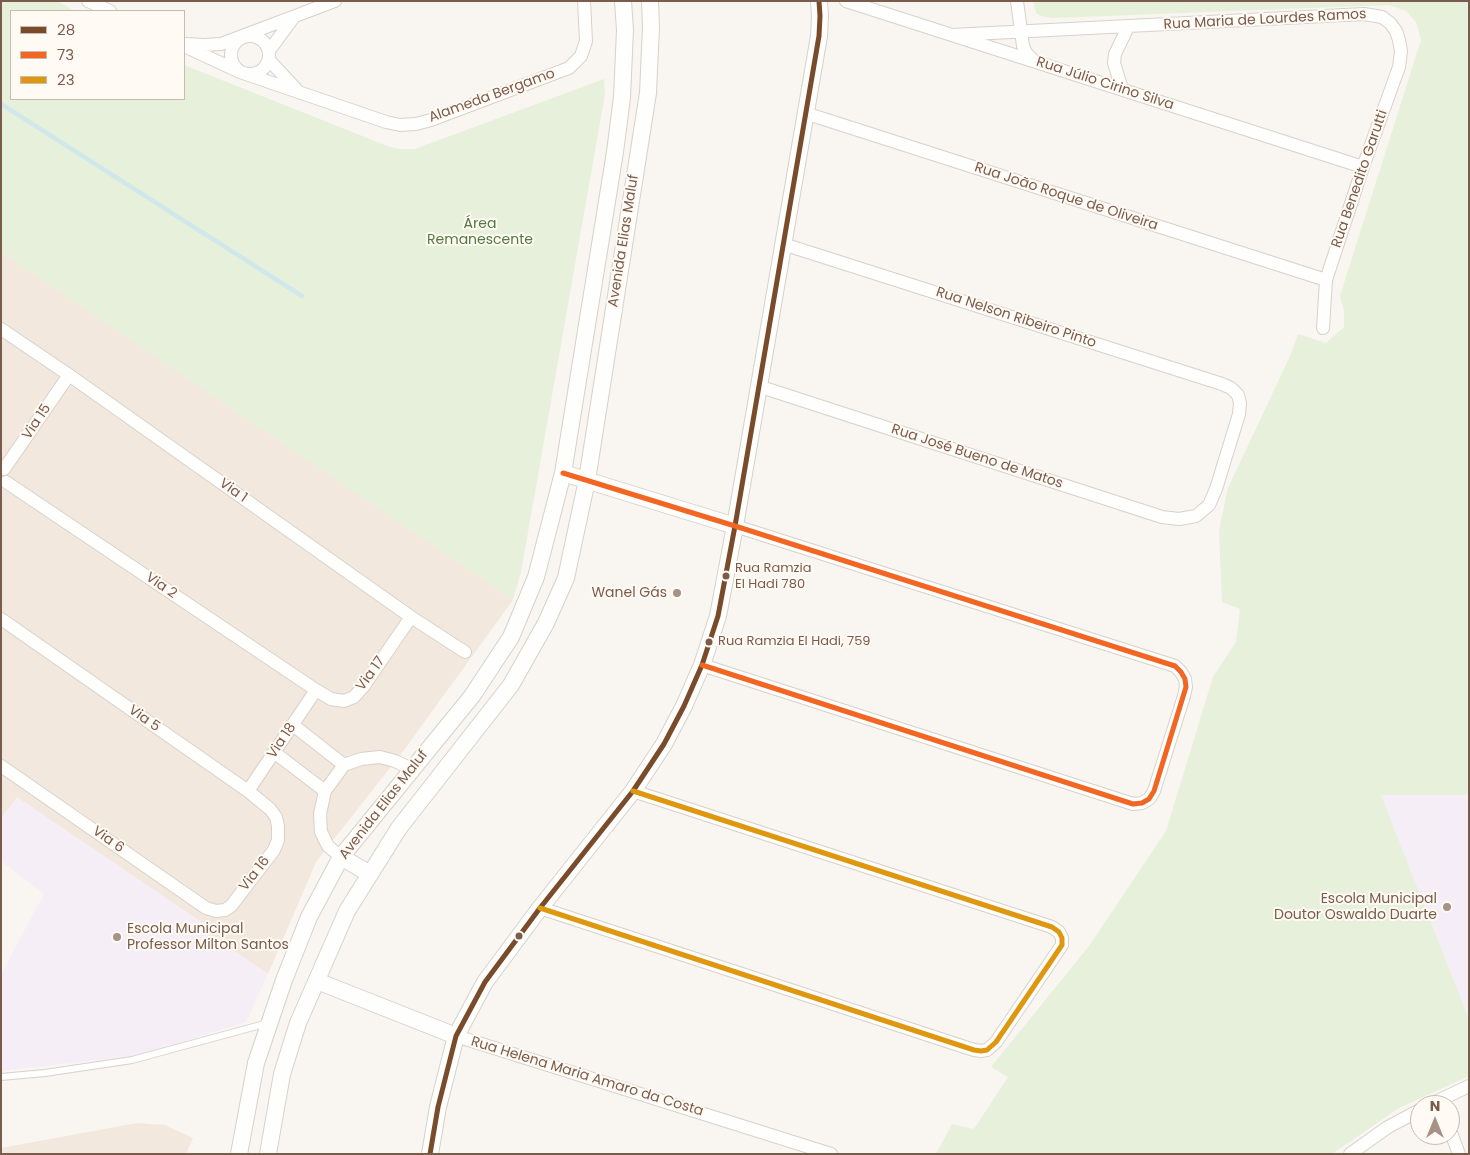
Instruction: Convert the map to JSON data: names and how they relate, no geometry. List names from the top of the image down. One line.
{"streets":{"street":["Rua Maria de Lourdes Ramos","Rua Júlio Cirino Silva","Alameda Bergamo","Rua Benedito Garutti","Rua João Roque de Oliveira","Avenida Elias Maluf","Rua Nelson Ribeiro Pinto","Via 15","Rua José Bueno de Matos","Via 1","Via 2","Via 17","Via 5","Via 18","Via 6","Via 16","Rua Helena Maria Amaro da Costa"]},"crossings":[["Rua Maria de Lourdes Ramos","Rua Júlio Cirino Silva"],["Rua Maria de Lourdes Ramos","Rua Benedito Garutti"],["Rua Júlio Cirino Silva","Rua Benedito Garutti"],["Rua Benedito Garutti","Rua João Roque de Oliveira"],["Avenida Elias Maluf","Rua Helena Maria Amaro da Costa"],["Rua Nelson Ribeiro Pinto","Rua José Bueno de Matos"],["Via 15","Via 1"],["Via 1","Via 17"],["Via 2","Via 17"],["Via 2","Via 18"],["Via 17","Via 18"],["Via 5","Via 18"],["Via 5","Via 16"],["Via 6","Via 16"]],"parks":["Área Remanescente"],"places":["Rua Ramzia El Hadi 780","Wanel Gás","Rua Ramzia El Hadi, 759","Escola Municipal Doutor Oswaldo Duarte","Escola Municipal Professor Milton Santos"],"lines":["transit line 28","transit line 73","transit line 23"],"legend":["28","73","23"],"north":"top"}
